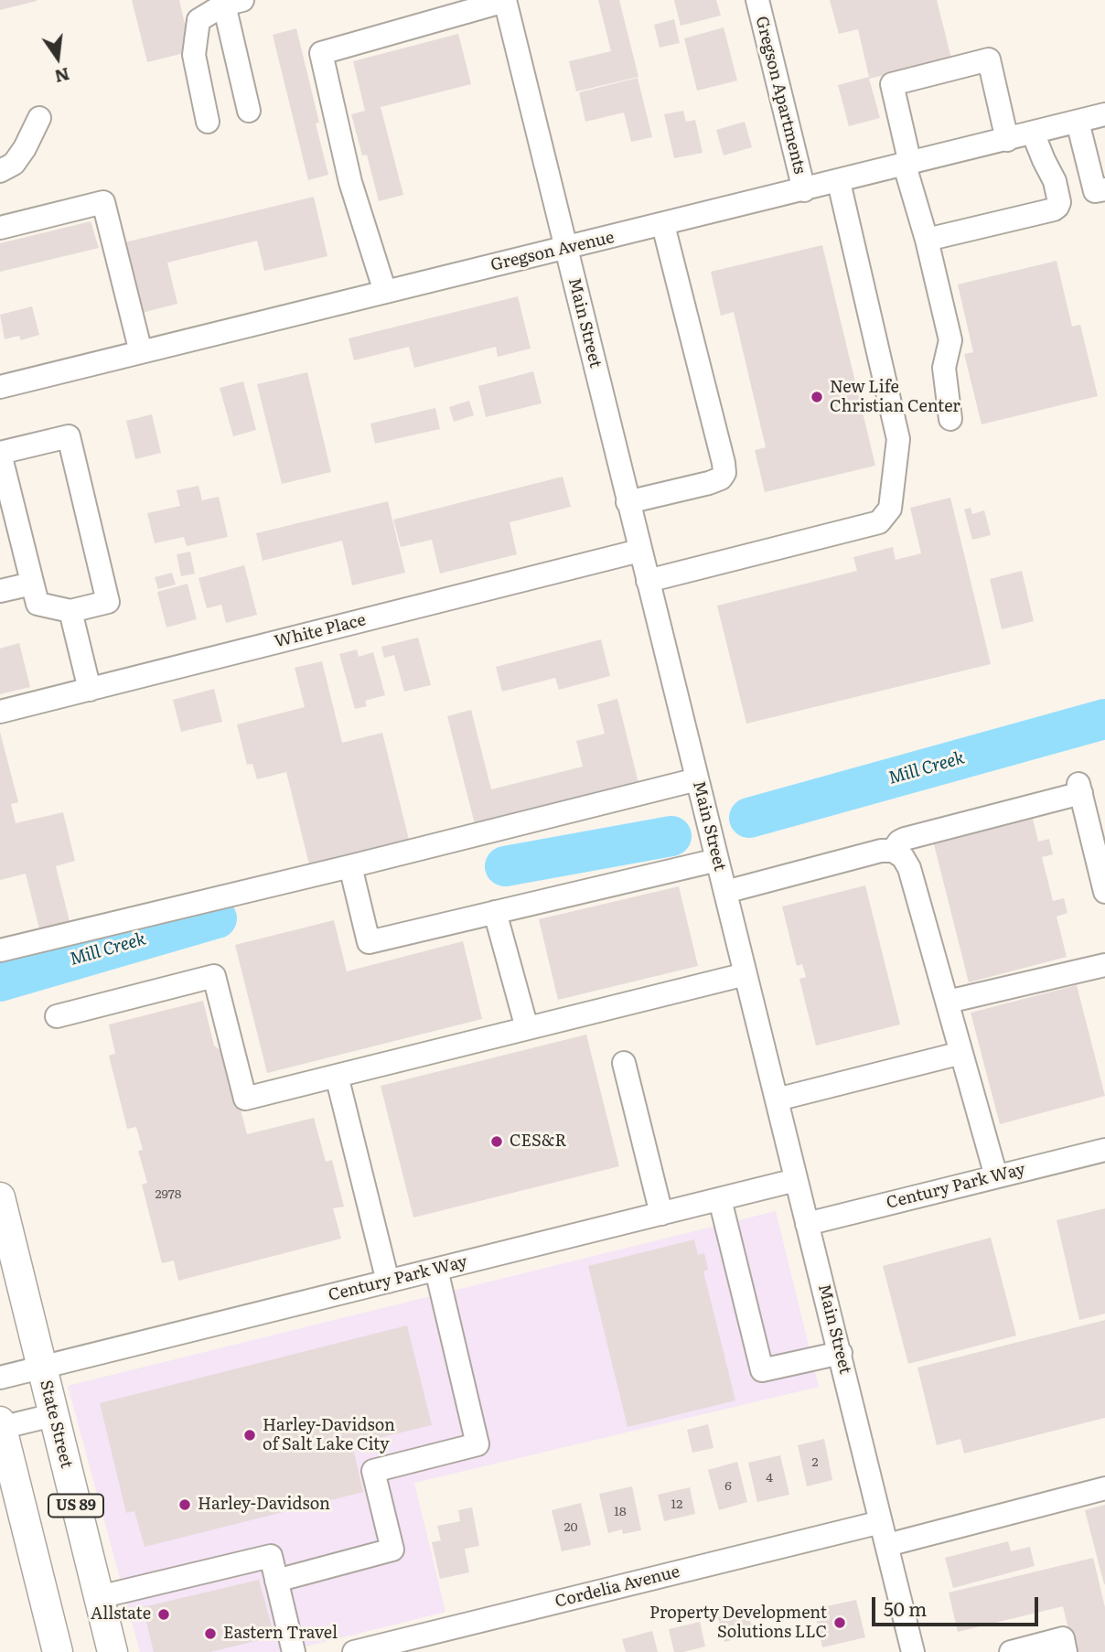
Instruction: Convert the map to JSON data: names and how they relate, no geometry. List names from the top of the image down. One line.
{"streets":{"main road":["State Street","US 89"],"street":["Gregson Apartments","Gregson Avenue","Main Street","White Place","Century Park Way","Cordelia Avenue"]},"crossings":[["Gregson Apartments","Gregson Avenue"],["Gregson Avenue","Main Street"],["Main Street","White Place"],["Main Street","Century Park Way"],["Main Street","Cordelia Avenue"],["Century Park Way","State Street"]],"water":["Mill Creek"],"places":["New Life Christian Center","CES&R","Harley-Davidson of Salt Lake City","Harley-Davidson","Allstate","Property Development Solutions LLC","Eastern Travel"],"house_numbers":["2978","2","4","6","12","18","20"],"scale_bar":"50 m","north":"bottom"}
